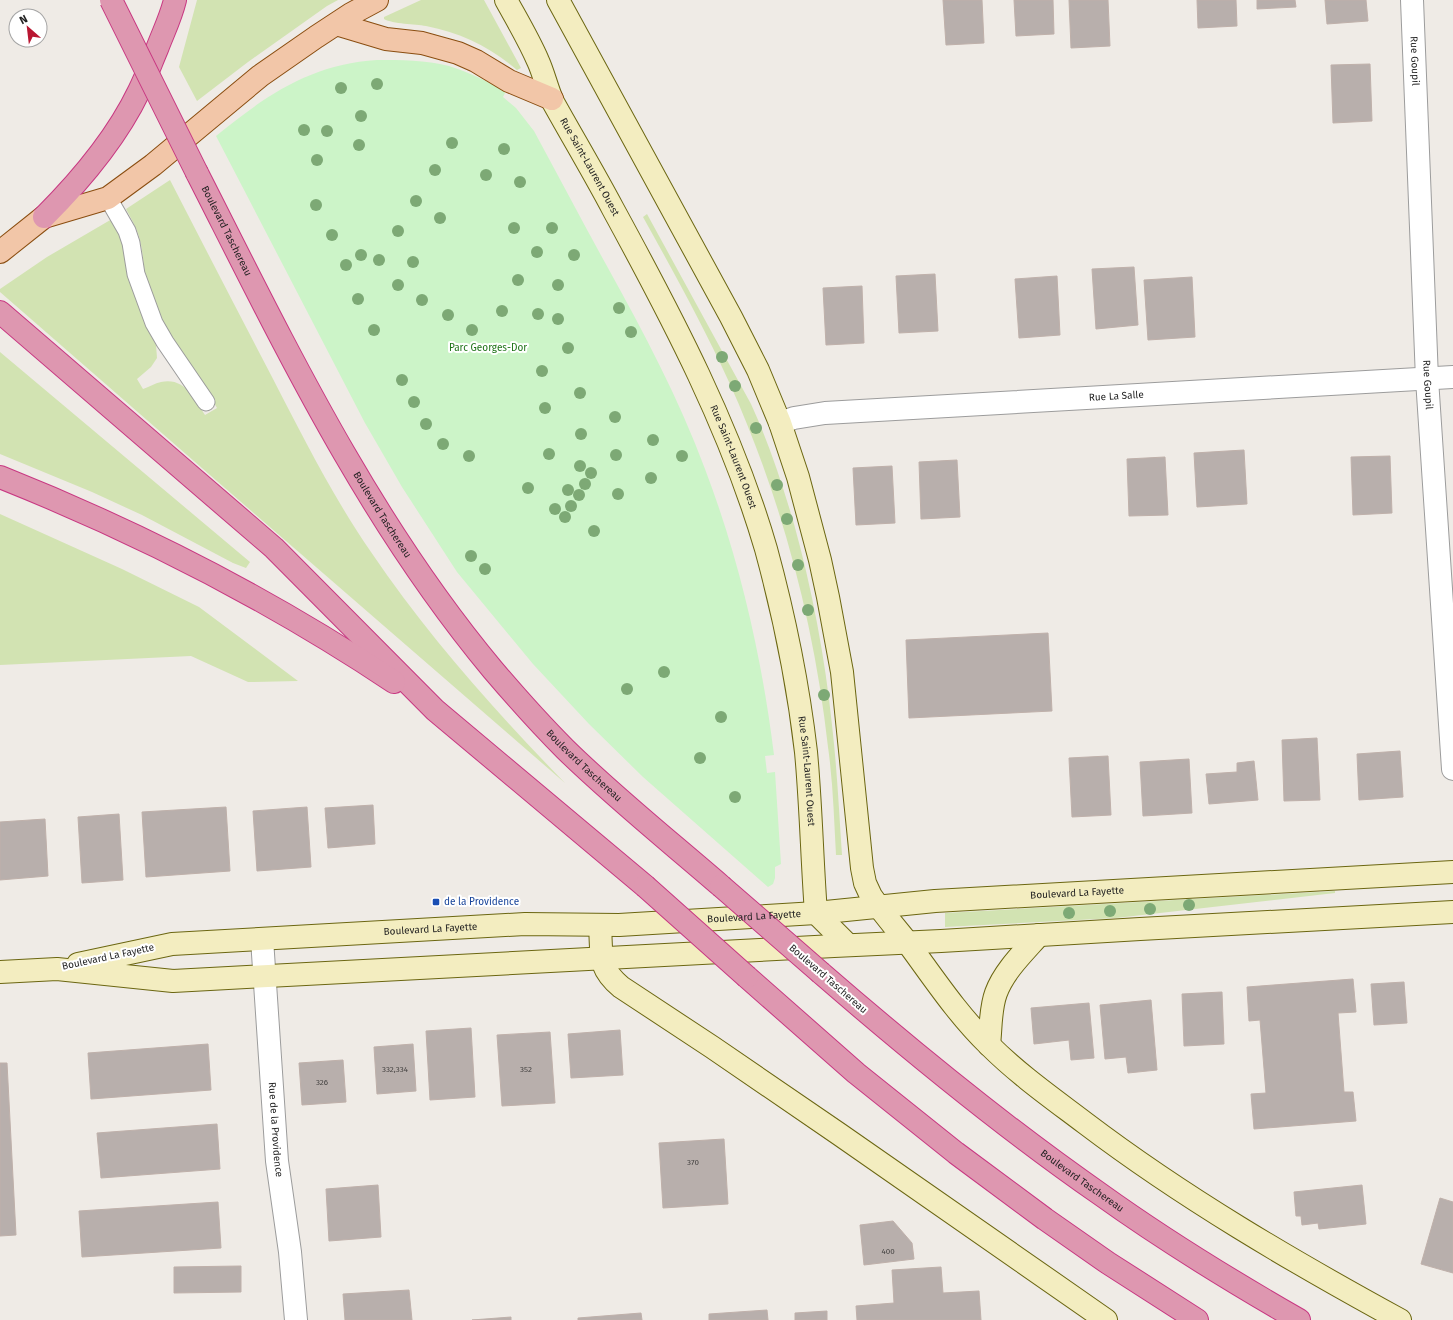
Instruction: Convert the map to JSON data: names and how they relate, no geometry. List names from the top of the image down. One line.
{"streets":{"highway":["Boulevard Taschereau"],"street":["Rue Goupil","Rue Saint-Laurent Ouest","Rue La Salle","Boulevard La Fayette","Rue de la Providence"]},"crossings":[["Rue Goupil","Rue La Salle"],["Rue Saint-Laurent Ouest","Boulevard La Fayette"],["Boulevard La Fayette","Rue de la Providence"]],"parks":["Parc Georges-Dor"],"places":{"transit":["de la Providence"]},"house_numbers":["332,334","352","326","370","400"],"north":"top left"}
